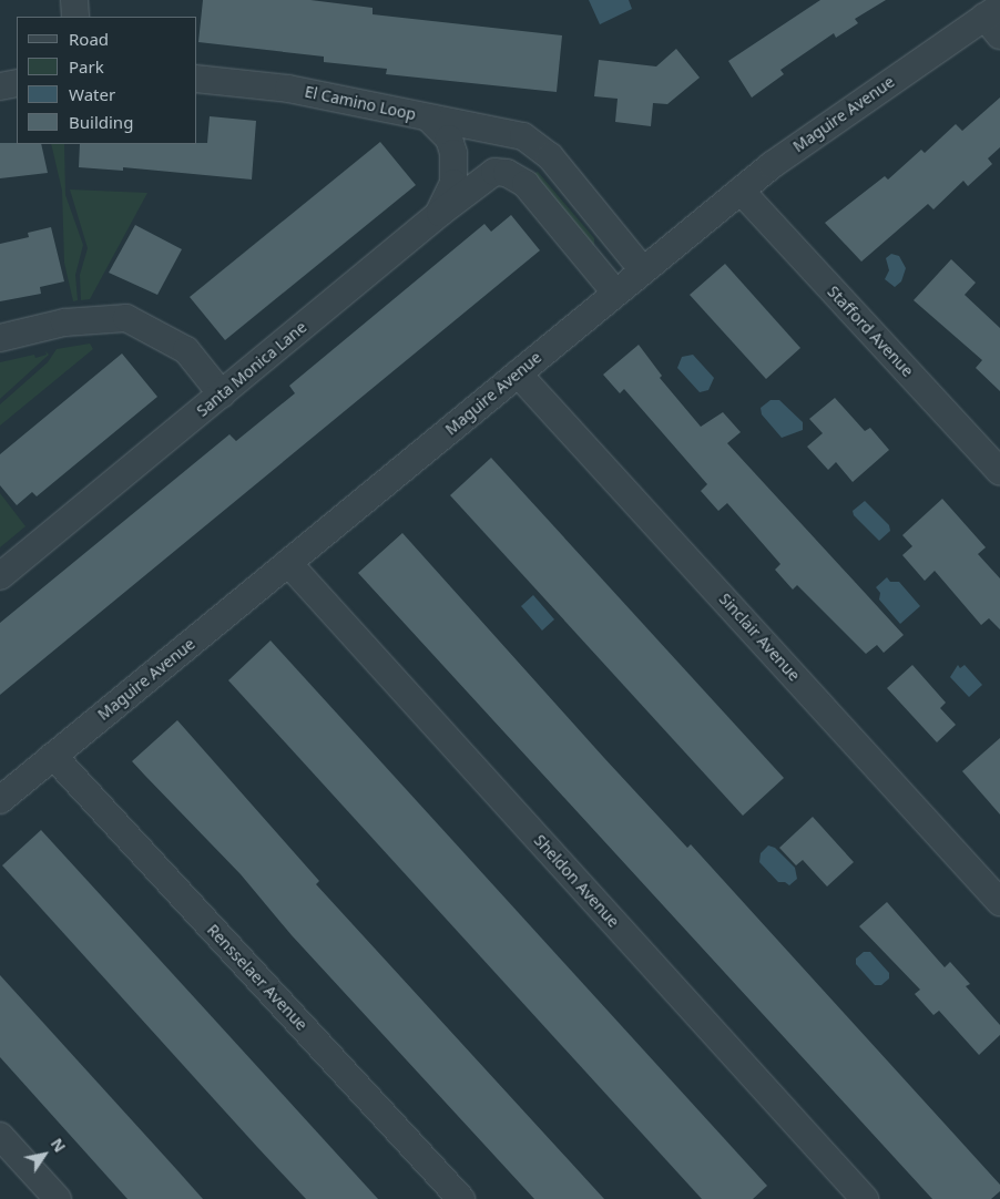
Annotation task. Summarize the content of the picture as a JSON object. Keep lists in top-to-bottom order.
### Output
{
  "streets": {
    "street": [
      "El Camino Loop",
      "Maguire Avenue",
      "Stafford Avenue",
      "Santa Monica Lane",
      "Sinclair Avenue",
      "Sheldon Avenue",
      "Rensselaer Avenue"
    ]
  },
  "crossings": [
    ["Maguire Avenue", "Stafford Avenue"],
    ["Maguire Avenue", "Sinclair Avenue"],
    ["Maguire Avenue", "Sheldon Avenue"],
    ["Maguire Avenue", "Rensselaer Avenue"]
  ],
  "legend": [
    "Road",
    "Park",
    "Water",
    "Building"
  ],
  "north": "top right"
}
